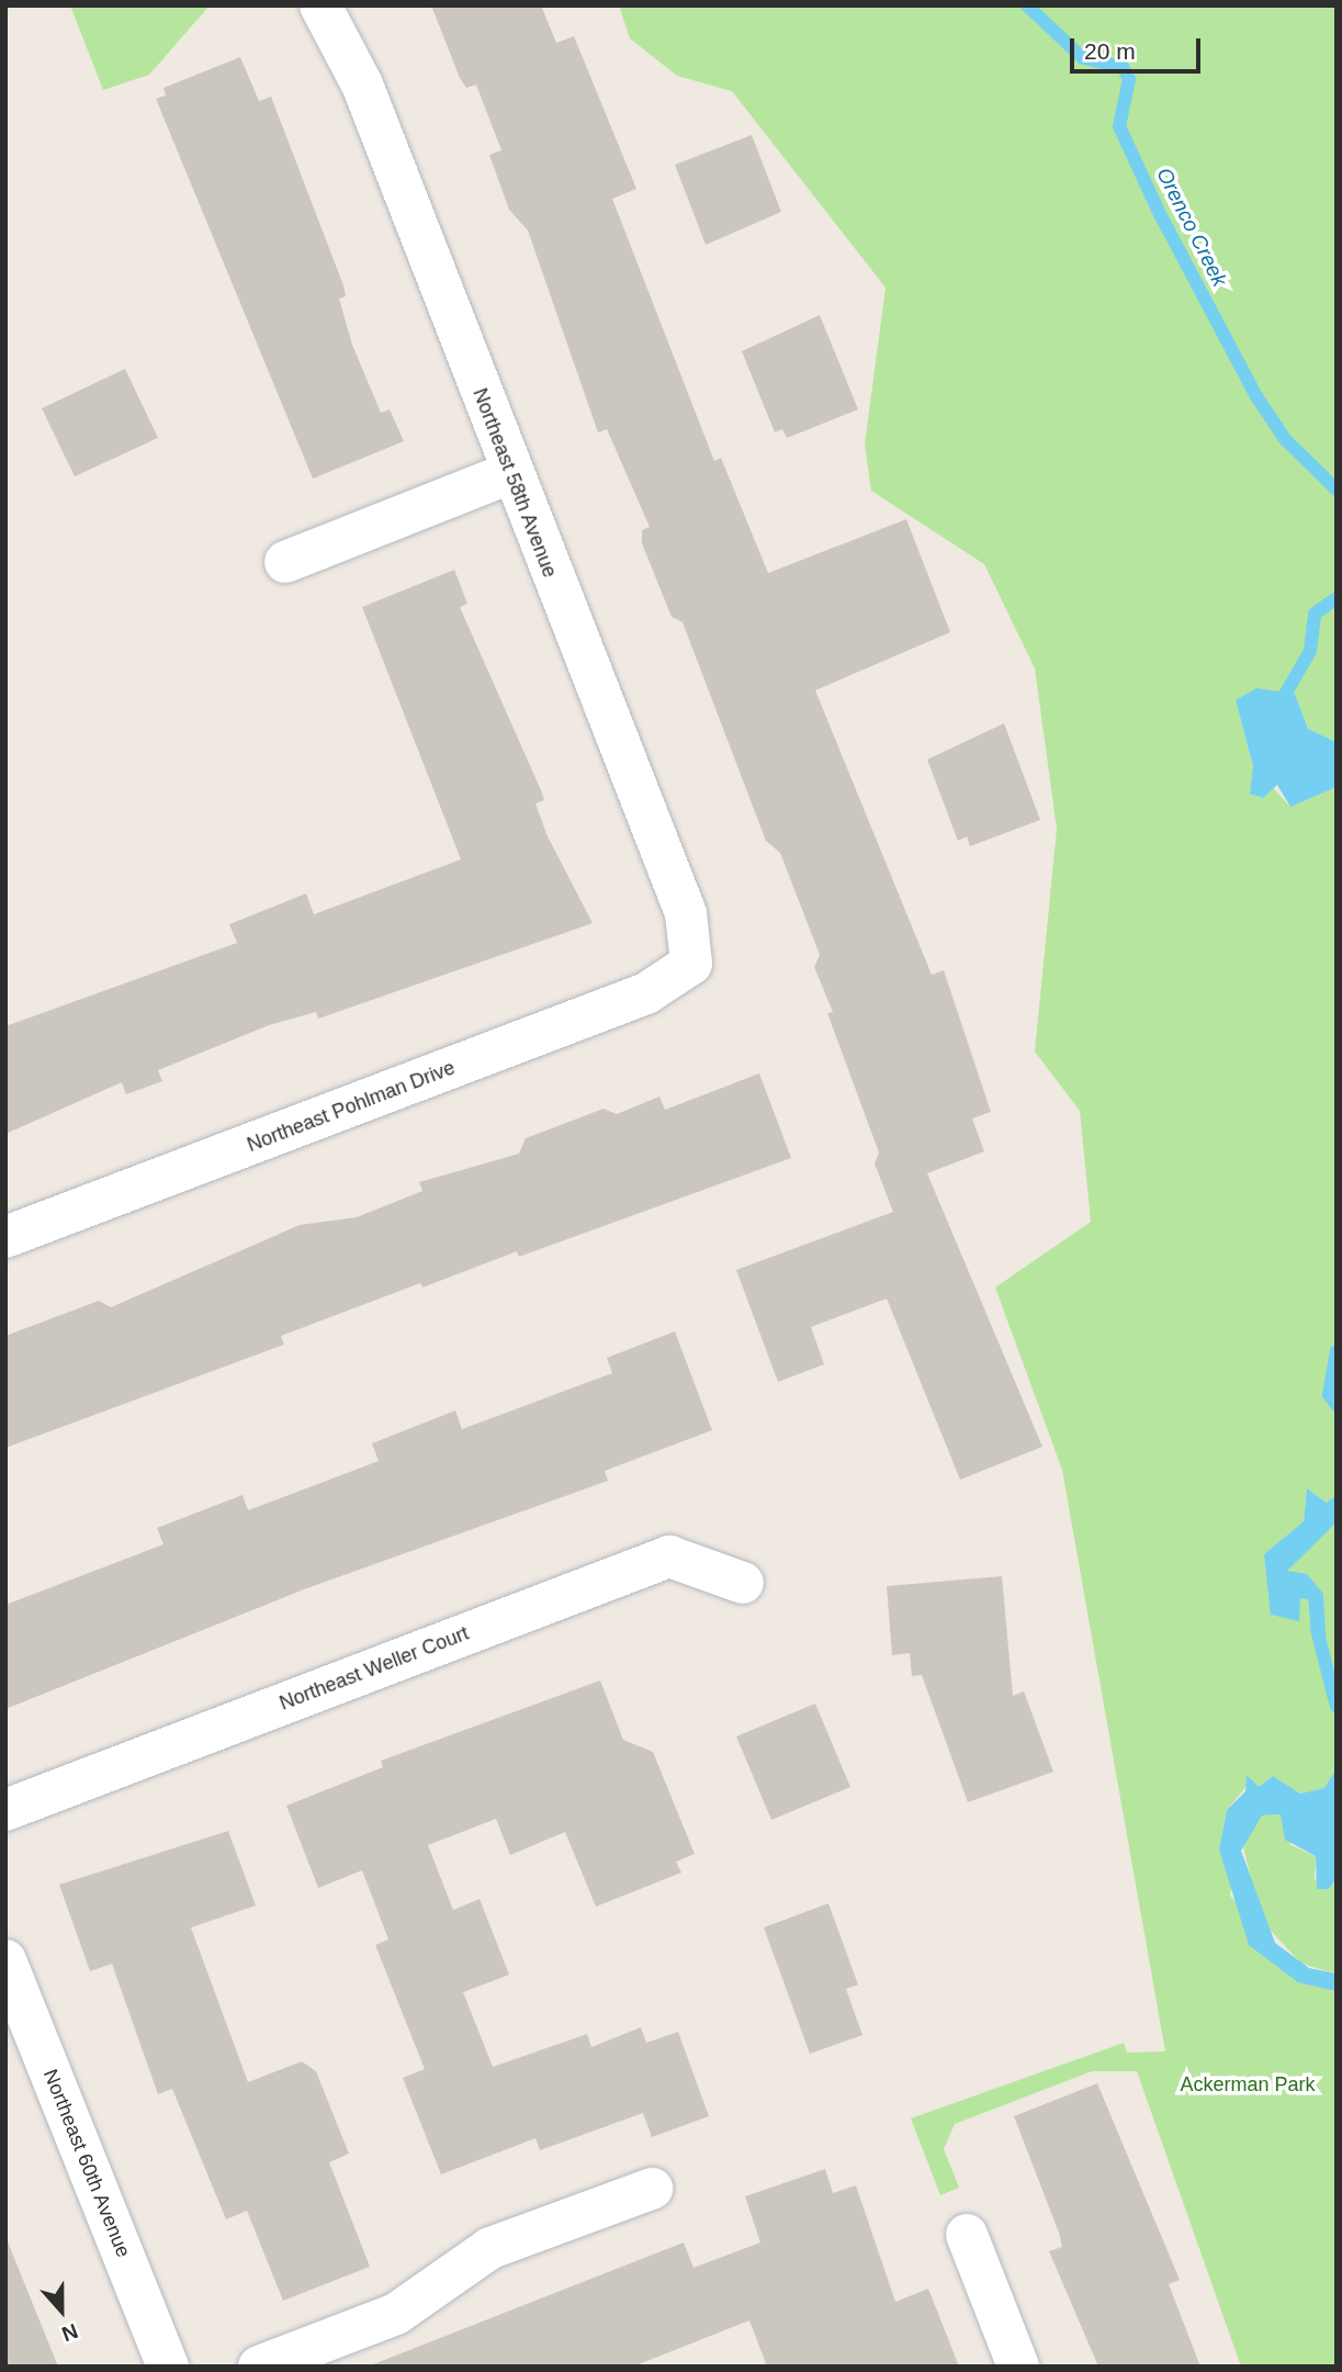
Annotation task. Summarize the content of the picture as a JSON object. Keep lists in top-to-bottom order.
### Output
{
  "streets": {
    "street": [
      "Northeast 58th Avenue",
      "Northeast Pohlman Drive",
      "Northeast Weller Court",
      "Northeast 60th Avenue"
    ]
  },
  "crossings": [
    ["Northeast 58th Avenue", "Northeast Pohlman Drive"]
  ],
  "water": ["Orenco Creek"],
  "parks": ["Ackerman Park"],
  "scale_bar": "20 m",
  "north": "bottom"
}
